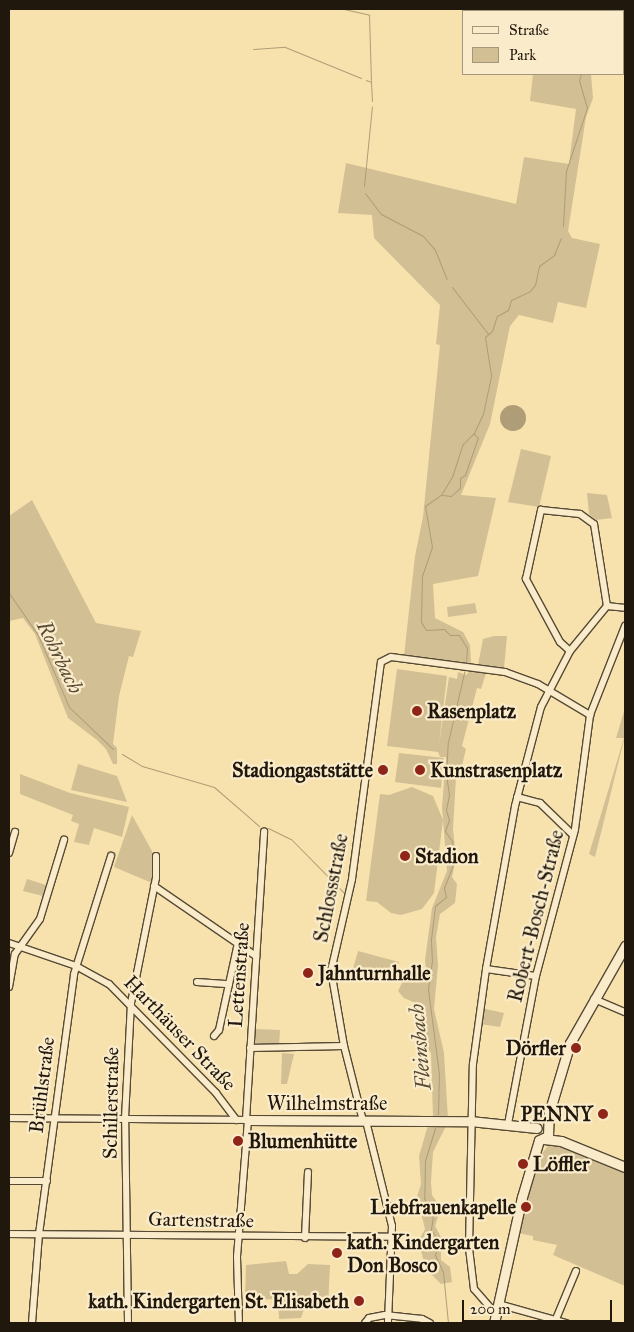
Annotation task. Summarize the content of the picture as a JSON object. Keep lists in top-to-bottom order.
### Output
{
  "streets": {
    "street": [
      "Schlossstraße",
      "Robert-Bosch-Straße",
      "Lettenstraße",
      "Harthäuser Straße",
      "Brühlstraße",
      "Schillerstraße",
      "Wilhelmstraße",
      "Gartenstraße"
    ]
  },
  "crossings": [
    ["Schlossstraße", "Wilhelmstraße"],
    ["Schlossstraße", "Gartenstraße"],
    ["Robert-Bosch-Straße", "Wilhelmstraße"],
    ["Lettenstraße", "Wilhelmstraße"],
    ["Lettenstraße", "Gartenstraße"],
    ["Harthäuser Straße", "Brühlstraße"],
    ["Harthäuser Straße", "Schillerstraße"],
    ["Brühlstraße", "Gartenstraße"],
    ["Schillerstraße", "Gartenstraße"]
  ],
  "water": ["Rohrbach", "Fleinsbach"],
  "places": [
    "Rasenplatz",
    "Stadiongaststätte",
    "Kunstrasenplatz",
    "Stadion",
    "Jahnturnhalle",
    "Dörfler",
    "PENNY",
    "Blumenhütte",
    "Löffler",
    "Liebfrauenkapelle",
    "kath. Kindergarten Don Bosco",
    "kath. Kindergarten St. Elisabeth"
  ],
  "legend": ["Straße", "Park"],
  "scale_bar": "200 m"
}
